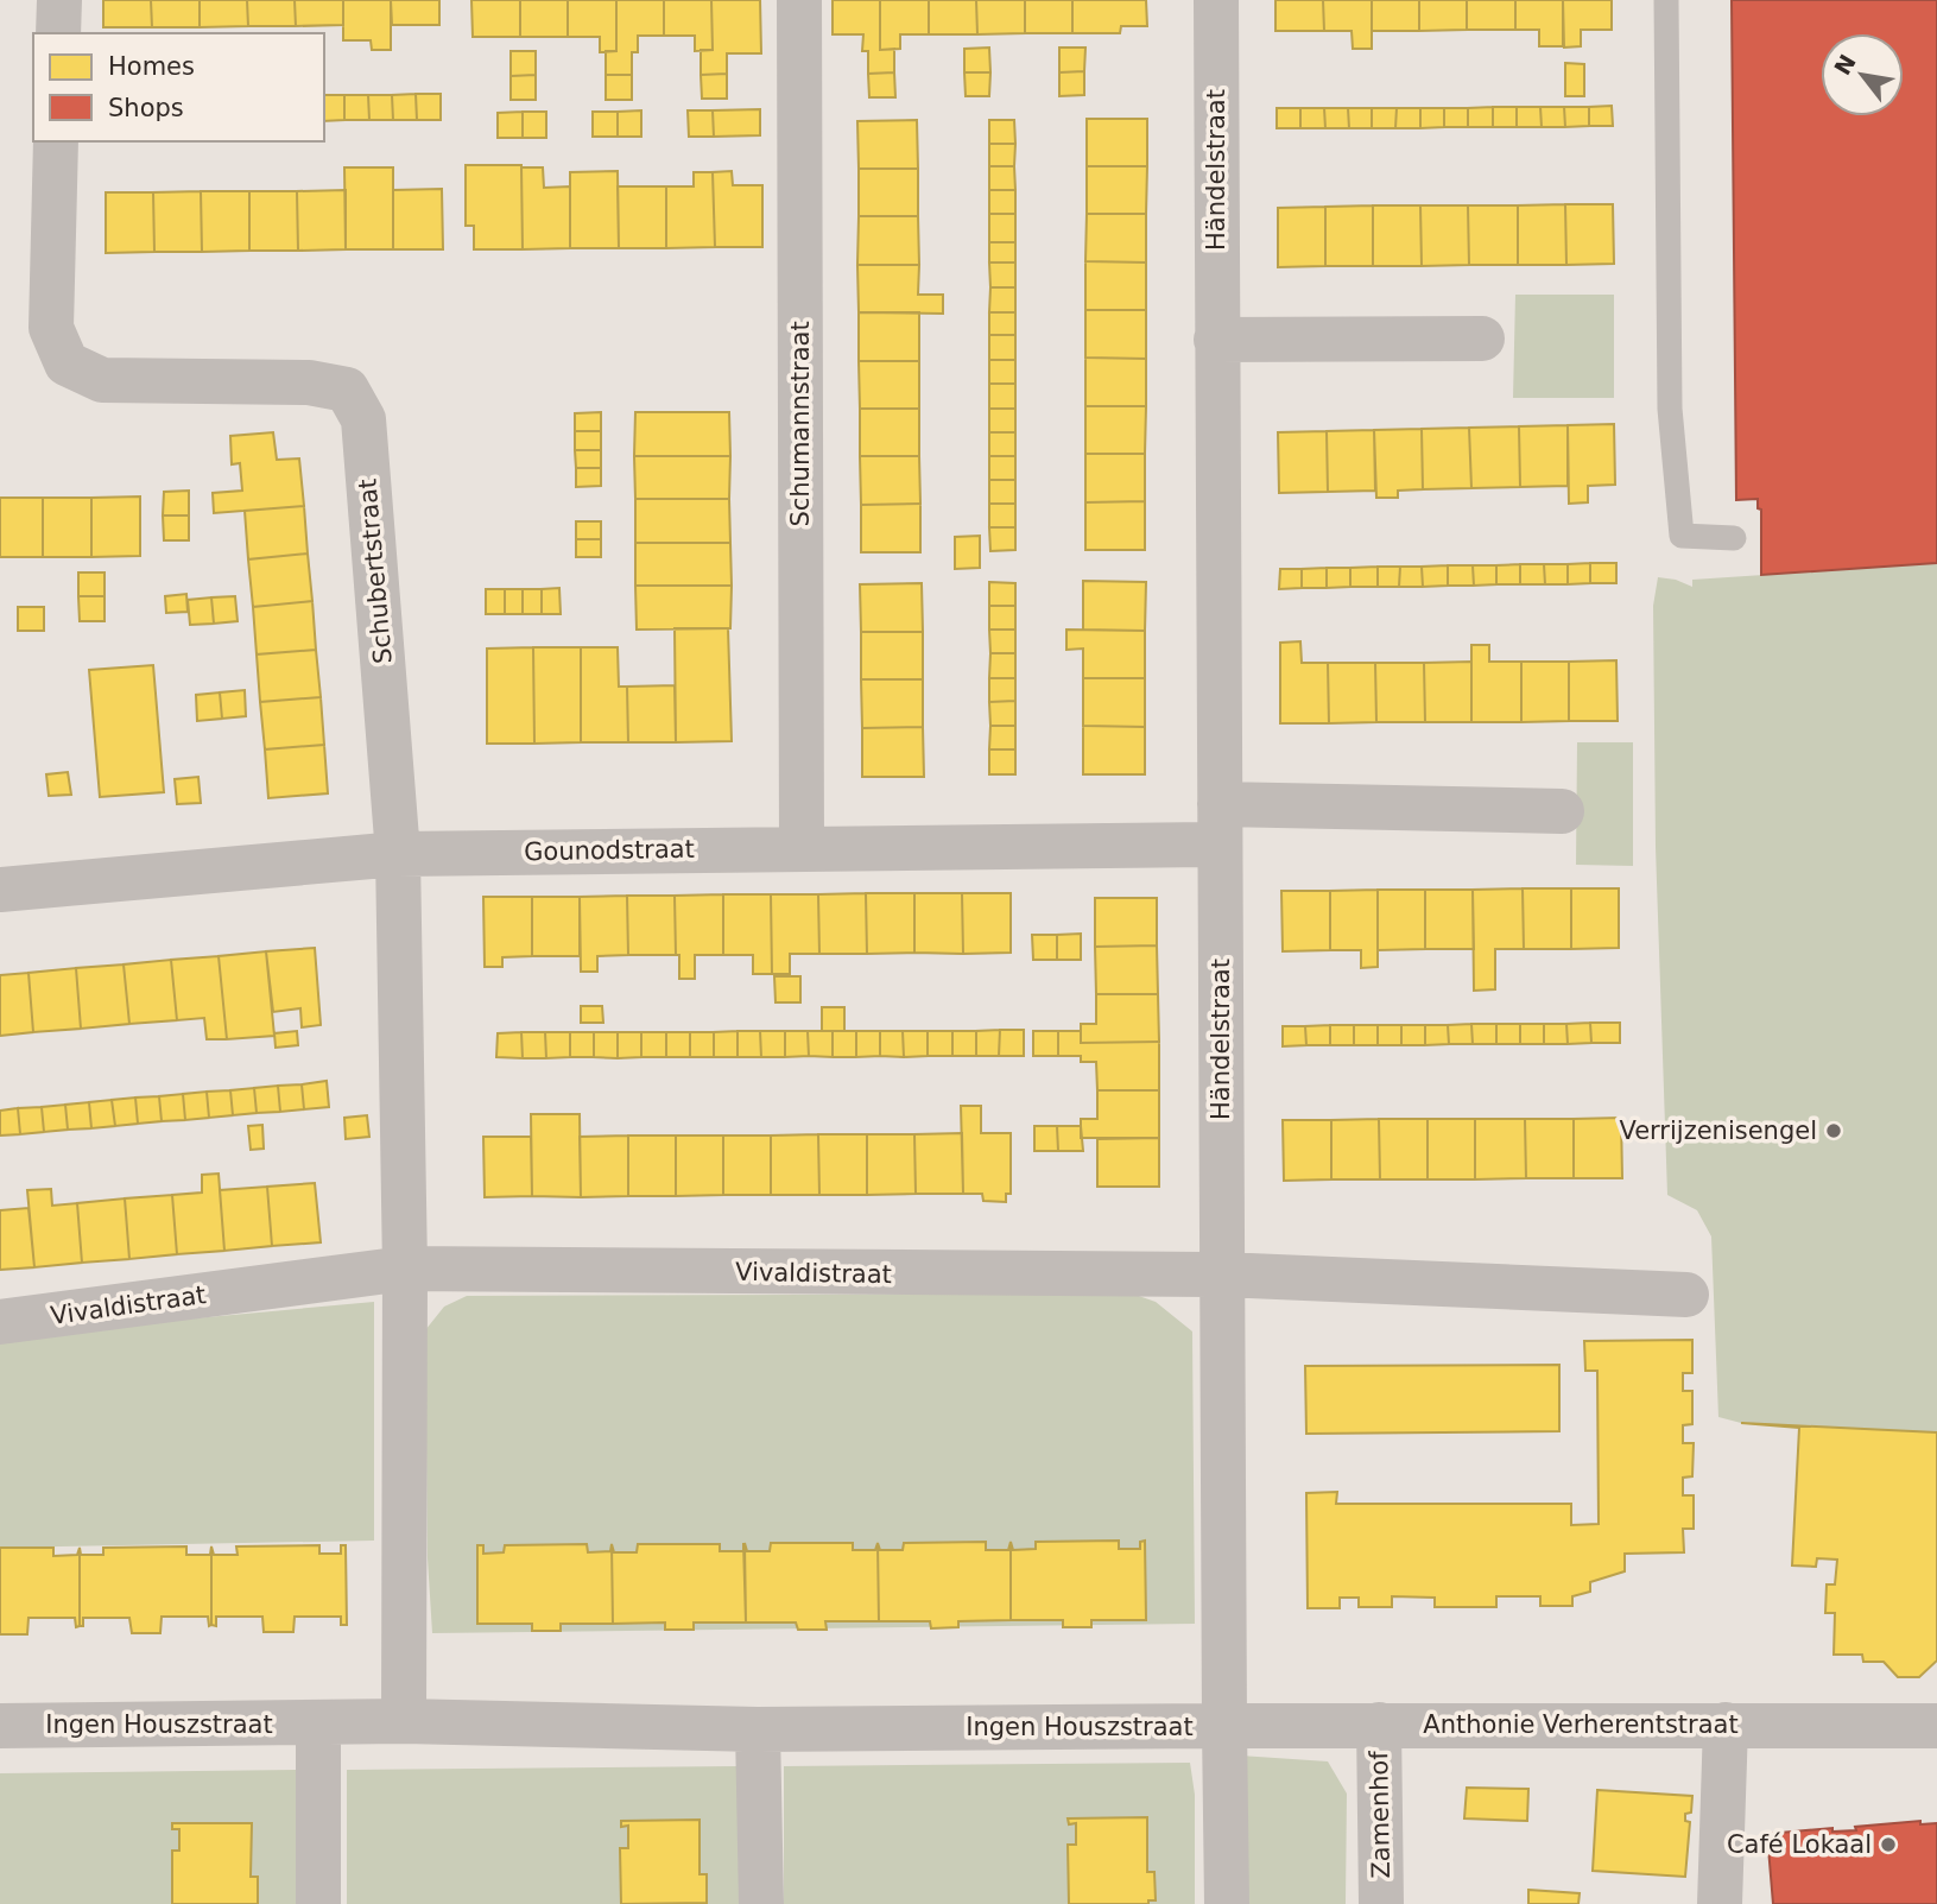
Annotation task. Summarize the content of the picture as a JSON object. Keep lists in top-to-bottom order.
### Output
{
  "streets": {
    "street": [
      "Händelstraat",
      "Schumannstraat",
      "Schubertstraat",
      "Gounodstraat",
      "Vivaldistraat",
      "Ingen Houszstraat",
      "Anthonie Verherentstraat",
      "Zamenhof"
    ]
  },
  "crossings": [
    ["Händelstraat", "Gounodstraat"],
    ["Händelstraat", "Vivaldistraat"],
    ["Händelstraat", "Ingen Houszstraat"],
    ["Händelstraat", "Anthonie Verherentstraat"],
    ["Schumannstraat", "Gounodstraat"],
    ["Schubertstraat", "Gounodstraat"],
    ["Schubertstraat", "Vivaldistraat"],
    ["Ingen Houszstraat", "Anthonie Verherentstraat"],
    ["Anthonie Verherentstraat", "Zamenhof"]
  ],
  "places": ["Verrijzenisengel", "Café Lokaal"],
  "legend": ["Homes", "Shops"],
  "north": "top left"
}
